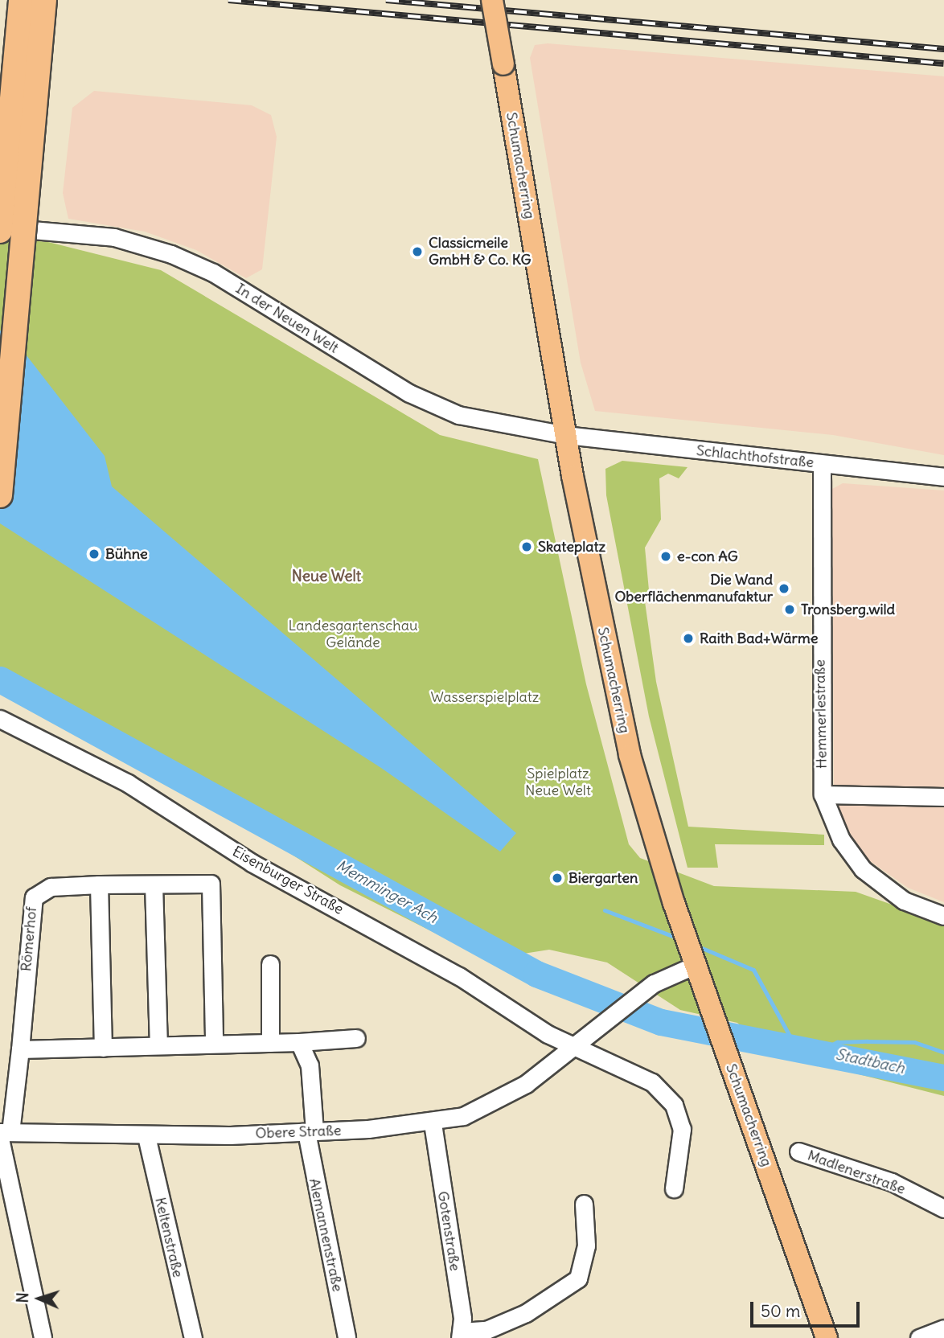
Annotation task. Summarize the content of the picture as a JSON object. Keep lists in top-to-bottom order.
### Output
{
  "streets": {
    "main road": ["Schumacherring"],
    "street": [
      "In der Neuen Welt",
      "Schlachthofstraße",
      "Hemmerlestraße",
      "Eisenburger Straße",
      "Römerhof",
      "Obere Straße",
      "Madlenerstraße",
      "Gotenstraße",
      "Alemannenstraße",
      "Keltenstraße"
    ]
  },
  "crossings": [
    ["Schumacherring", "In der Neuen Welt"],
    ["Schumacherring", "Schlachthofstraße"],
    ["Schumacherring", "Obere Straße"],
    ["In der Neuen Welt", "Schlachthofstraße"],
    ["Schlachthofstraße", "Hemmerlestraße"],
    ["Eisenburger Straße", "Obere Straße"],
    ["Römerhof", "Obere Straße"],
    ["Obere Straße", "Gotenstraße"],
    ["Obere Straße", "Alemannenstraße"],
    ["Obere Straße", "Keltenstraße"]
  ],
  "districts": ["Neue Welt"],
  "water": ["Memminger Ach", "Stadtbach"],
  "parks": ["Landesgartenschau Gelände", "Wasserspielplatz", "Spielplatz Neue Welt"],
  "places": [
    "Classicmeile GmbH & Co. KG",
    "Skateplatz",
    "Bühne",
    "e-con AG",
    "Die Wand Oberflächenmanufaktur",
    "Tronsberg.wild",
    "Raith Bad+Wärme",
    "Biergarten"
  ],
  "scale_bar": "50 m",
  "north": "left"
}
